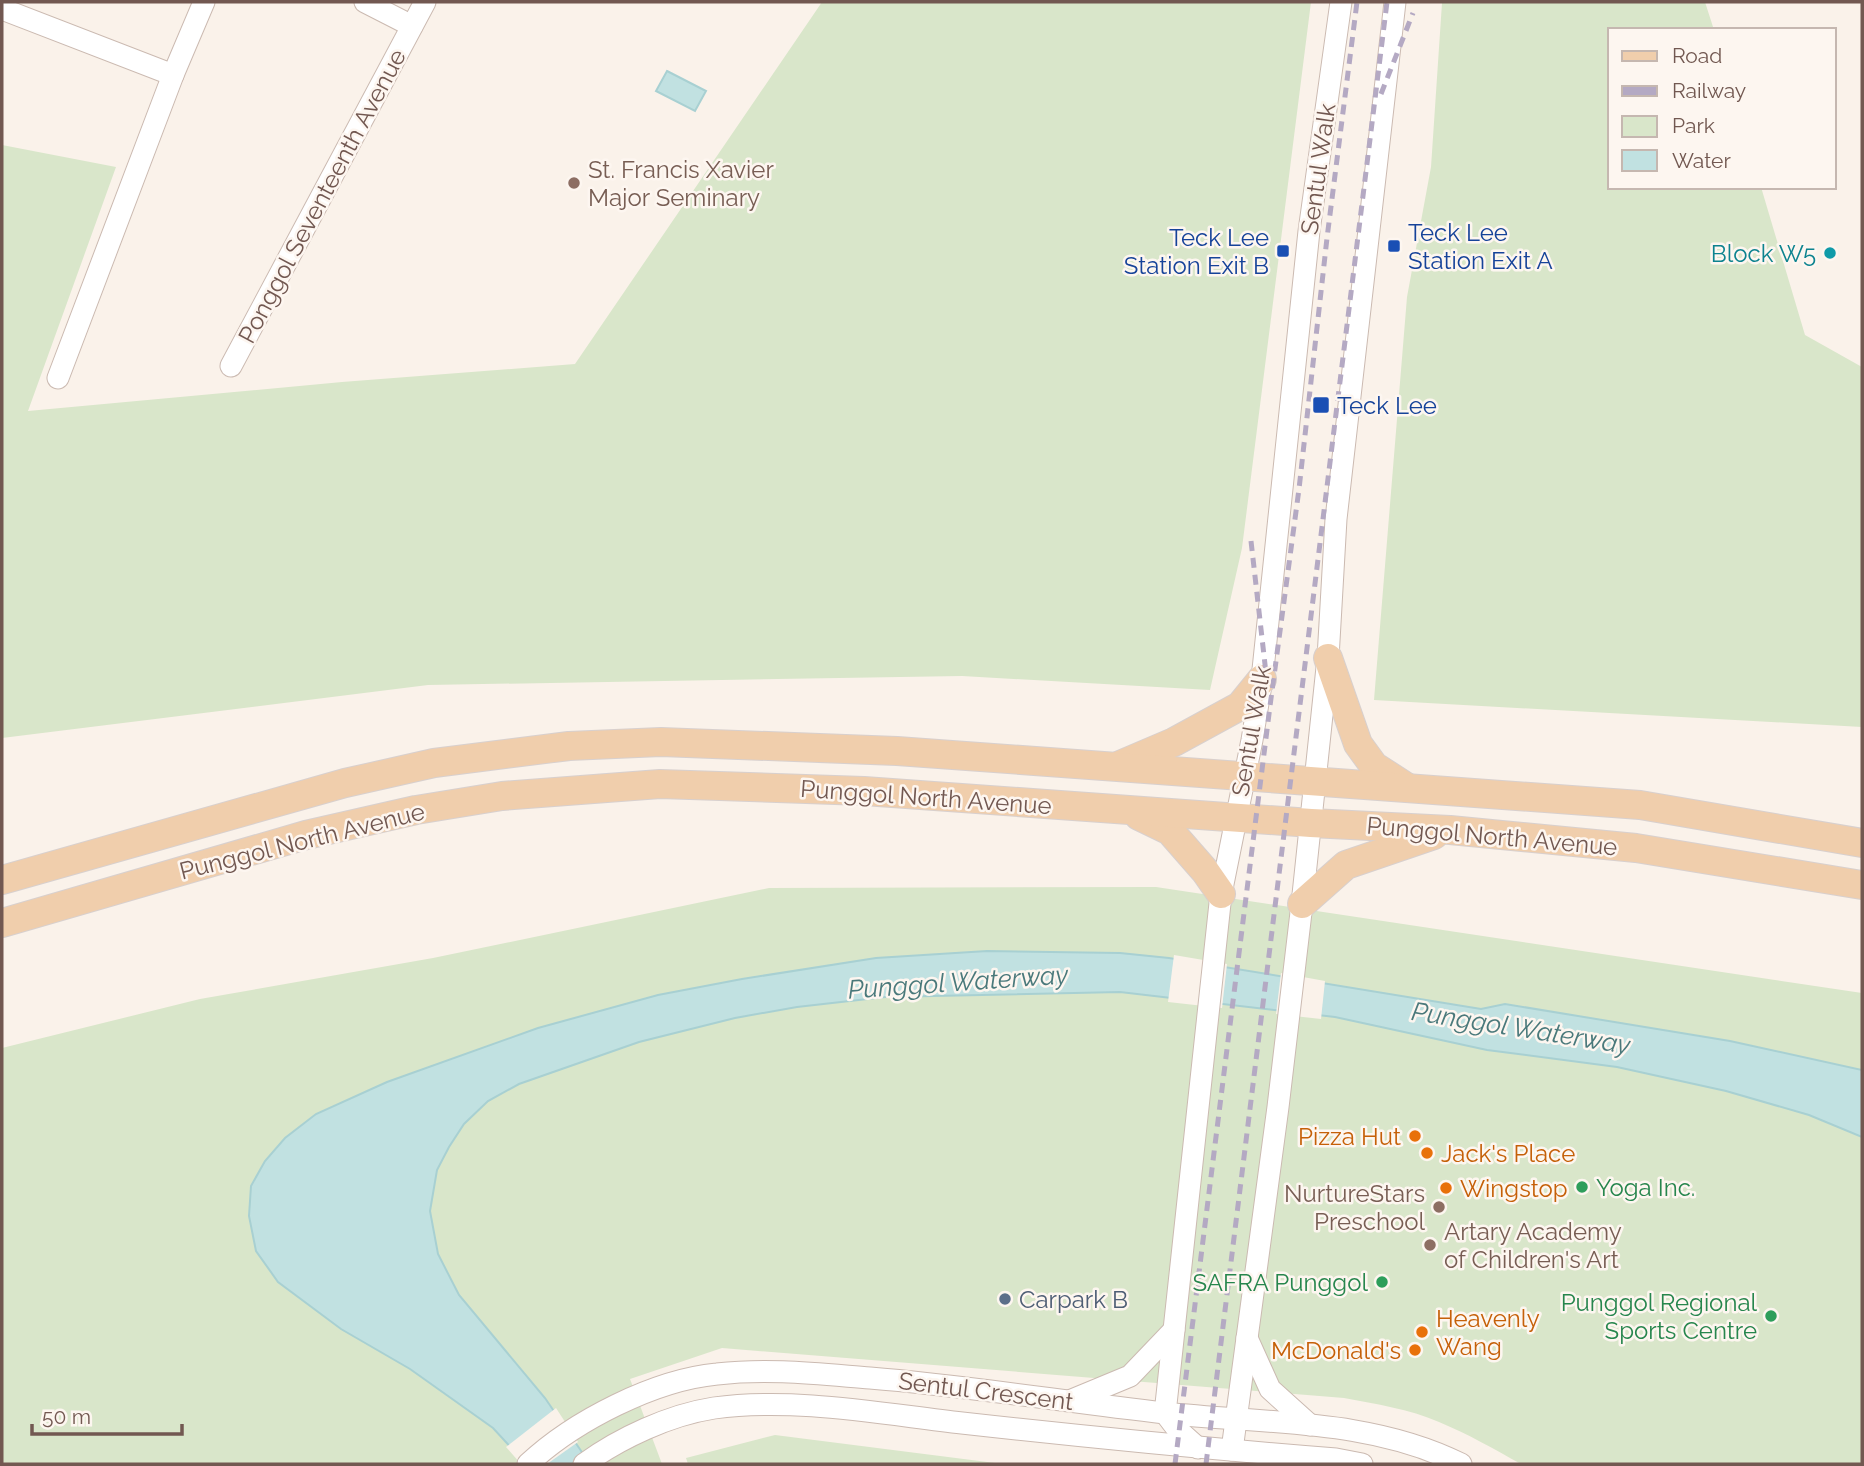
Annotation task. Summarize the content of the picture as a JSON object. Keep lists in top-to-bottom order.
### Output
{
  "streets": {
    "main road": ["Punggol North Avenue"],
    "street": ["Sentul Walk", "Ponggol Seventeenth Avenue", "Sentul Crescent"]
  },
  "crossings": [
    ["Sentul Walk", "Punggol North Avenue"],
    ["Sentul Walk", "Sentul Crescent"]
  ],
  "water": ["Punggol Waterway"],
  "places": {
    "other": [
      "St. Francis Xavier Major Seminary",
      "Block W5",
      "Pizza Hut",
      "Jack's Place",
      "Yoga Inc.",
      "Wingstop",
      "NurtureStars Preschool",
      "Artary Academy of Children's Art",
      "SAFRA Punggol",
      "Carpark B",
      "Punggol Regional Sports Centre",
      "Heavenly Wang",
      "McDonald's"
    ],
    "transit": ["Teck Lee Station Exit A", "Teck Lee Station Exit B", "Teck Lee"]
  },
  "legend": [
    "Road",
    "Railway",
    "Park",
    "Water"
  ],
  "scale_bar": "50 m"
}
